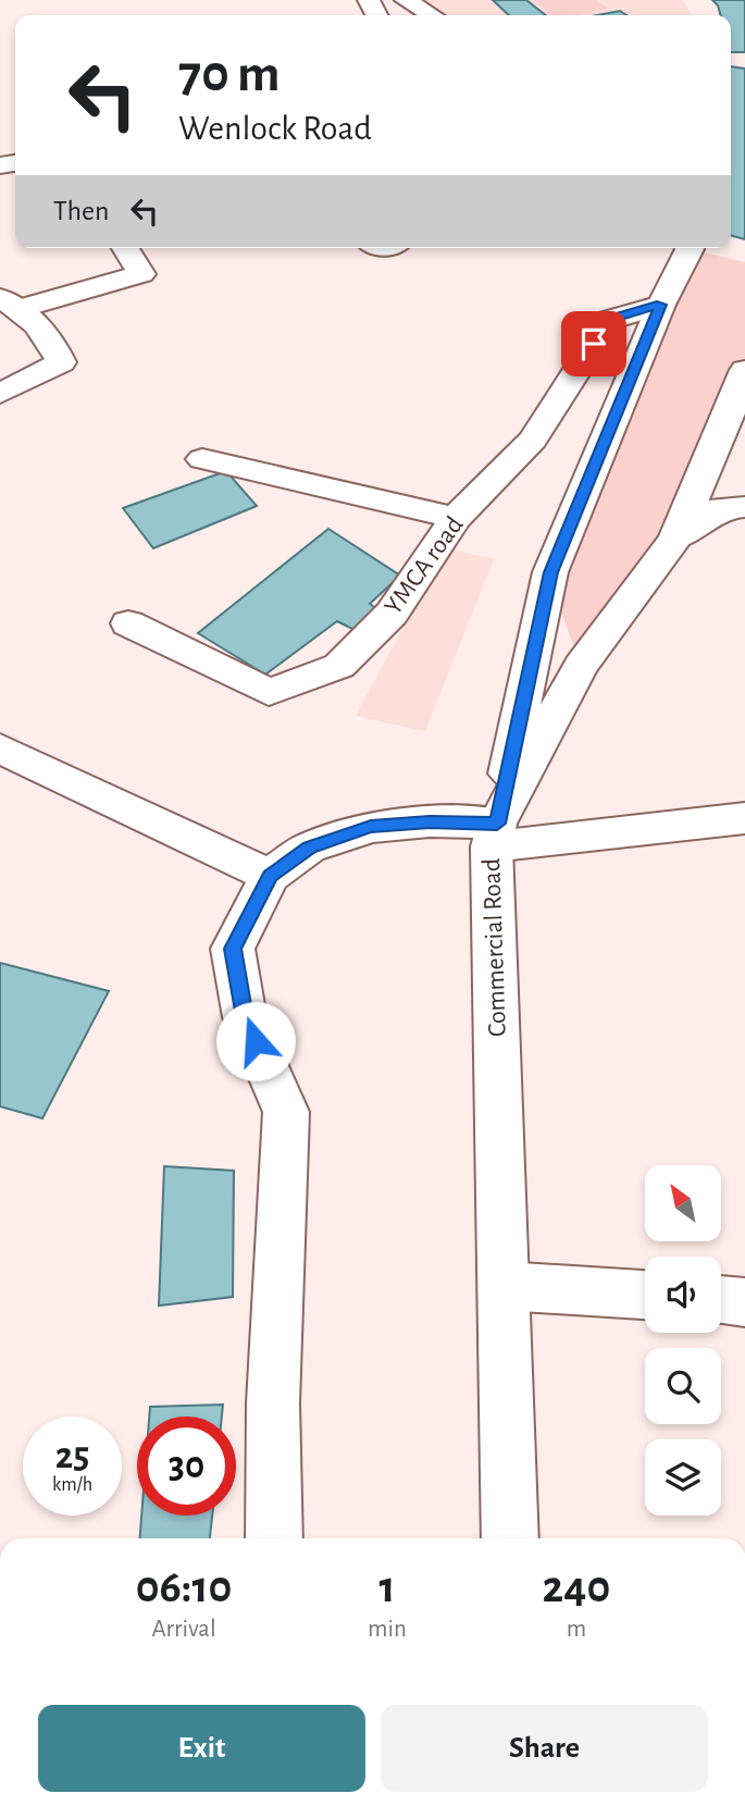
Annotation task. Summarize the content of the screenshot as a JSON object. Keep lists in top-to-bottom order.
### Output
{
  "streets": {
    "street": ["YMCA road", "Commercial Road"]
  },
  "north": "top left",
  "page": {
    "turn": ["70 m", "Wenlock Road"],
    "then": "Then",
    "speed": "25 km/h",
    "limit": "30",
    "eta": [
      "06:10",
      "Arrival",
      "1",
      "min",
      "240",
      "m"
    ],
    "buttons": ["Exit", "Share"]
  }
}
